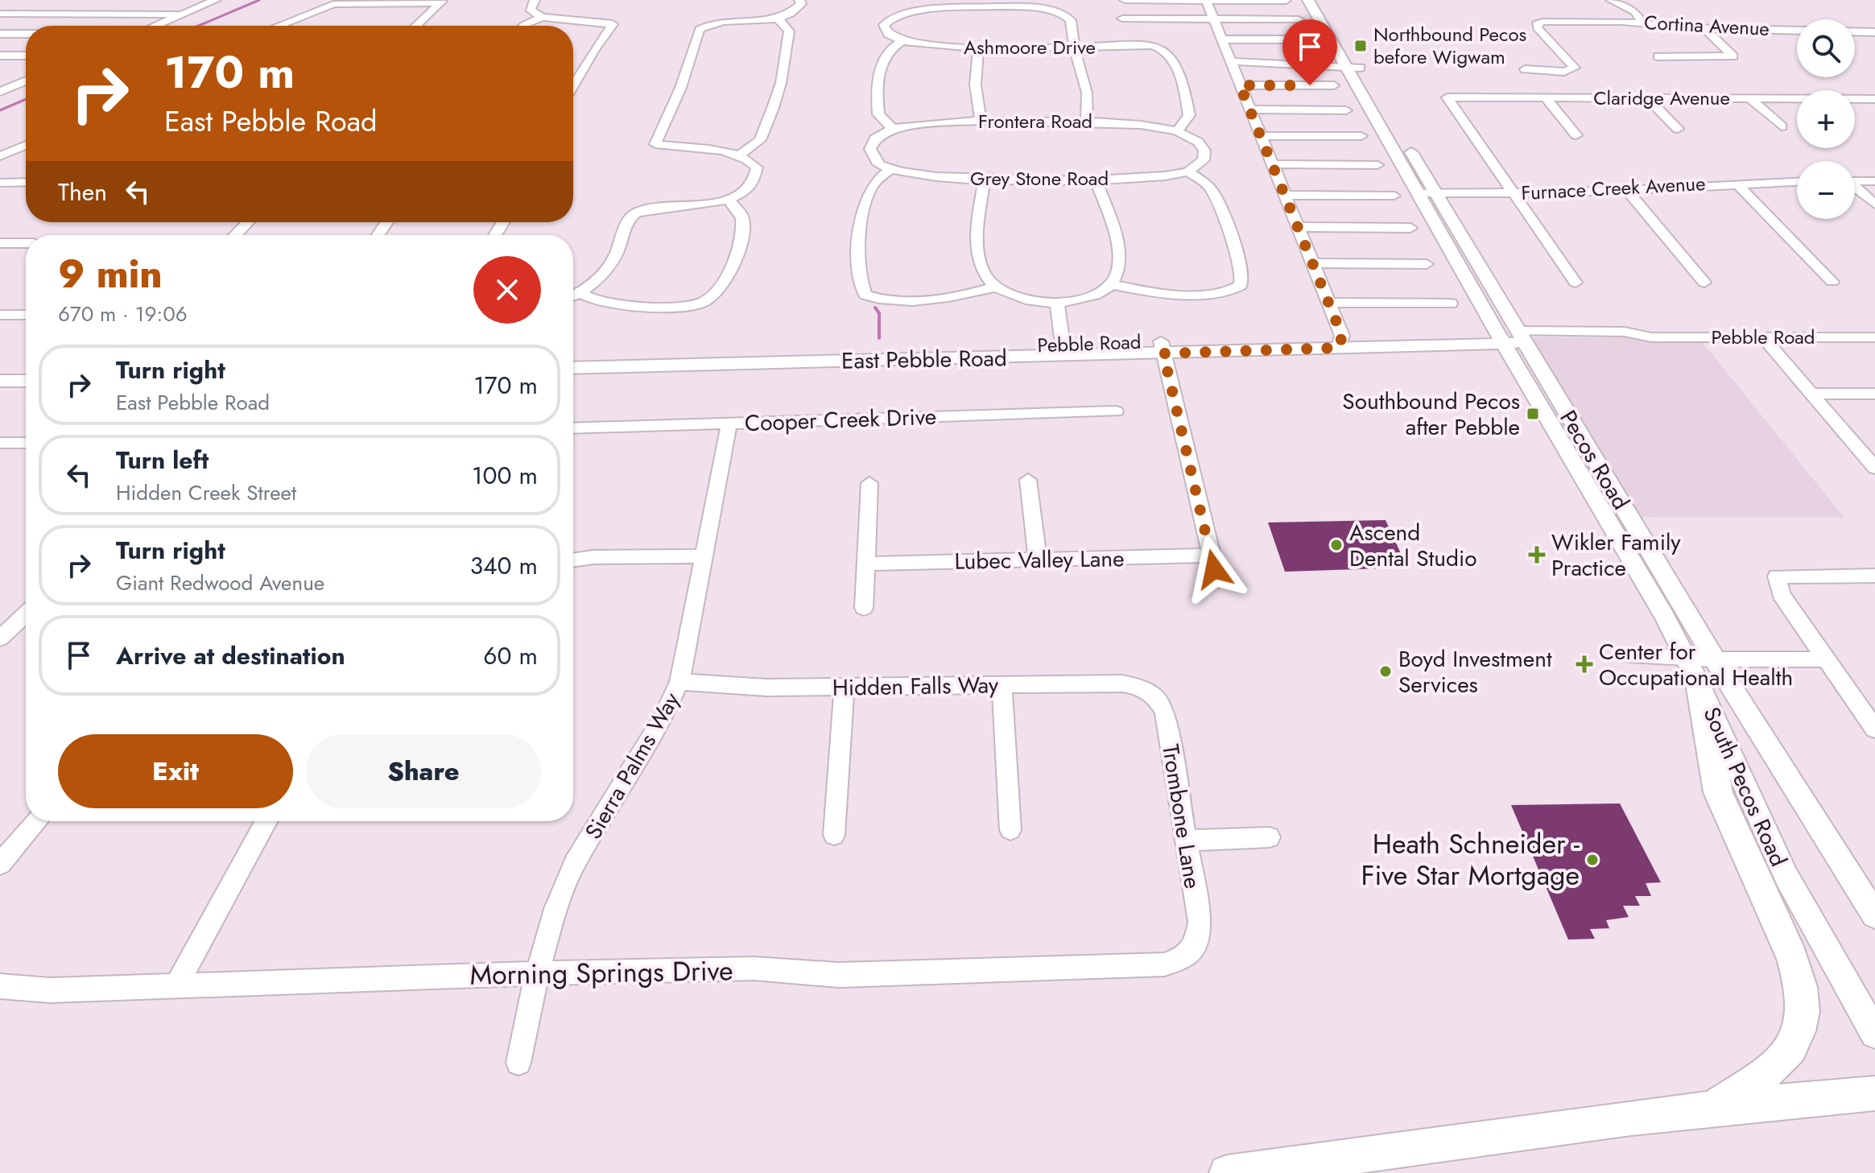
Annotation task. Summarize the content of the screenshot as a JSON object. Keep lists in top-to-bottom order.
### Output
{
  "streets": {
    "main road": [
      "Pebble Road",
      "East Pebble Road",
      "Pecos Road",
      "South Pecos Road"
    ],
    "street": [
      "Cortina Avenue",
      "Ashmoore Drive",
      "Claridge Avenue",
      "Frontera Road",
      "Grey Stone Road",
      "Furnace Creek Avenue",
      "Cooper Creek Drive",
      "Lubec Valley Lane",
      "Hidden Falls Way",
      "Sierra Palms Way",
      "Trombone Lane",
      "Morning Springs Drive"
    ]
  },
  "crossings": [
    ["Ashmoore Drive", "Frontera Road"],
    ["Claridge Avenue", "Furnace Creek Avenue"],
    ["Furnace Creek Avenue", "Pecos Road"],
    ["Pebble Road", "East Pebble Road"],
    ["Pebble Road", "Pecos Road"],
    ["Pebble Road", "South Pecos Road"],
    ["East Pebble Road", "Pecos Road"],
    ["East Pebble Road", "Lubec Valley Lane"],
    ["East Pebble Road", "South Pecos Road"],
    ["Cooper Creek Drive", "Sierra Palms Way"],
    ["Pecos Road", "South Pecos Road"],
    ["Hidden Falls Way", "Sierra Palms Way"],
    ["Hidden Falls Way", "Trombone Lane"],
    ["Sierra Palms Way", "Morning Springs Drive"],
    ["Trombone Lane", "Morning Springs Drive"]
  ],
  "places": {
    "transit": ["Northbound Pecos before Wigwam", "Southbound Pecos after Pebble"],
    "other": ["Ascend Dental Studio", "Boyd Investment Services", "Heath Schneider - Five Star Mortgage"],
    "health": ["Wikler Family Practice", "Center for Occupational Health"]
  },
  "page": {
    "map_buttons": ["+", "−"],
    "turn": ["170 m", "East Pebble Road"],
    "then": "Then",
    "heading": ["9 min", "670 m · 19:06"],
    "list": [
      {
        "name": "Turn right",
        "note": "East Pebble Road",
        "value": "170 m"
      },
      {
        "name": "Turn left",
        "note": "Hidden Creek Street",
        "value": "100 m"
      },
      {
        "name": "Turn right",
        "note": "Giant Redwood Avenue",
        "value": "340 m"
      },
      {
        "name": "Arrive at destination",
        "value": "60 m"
      }
    ],
    "buttons": ["Exit", "Share"]
  }
}
